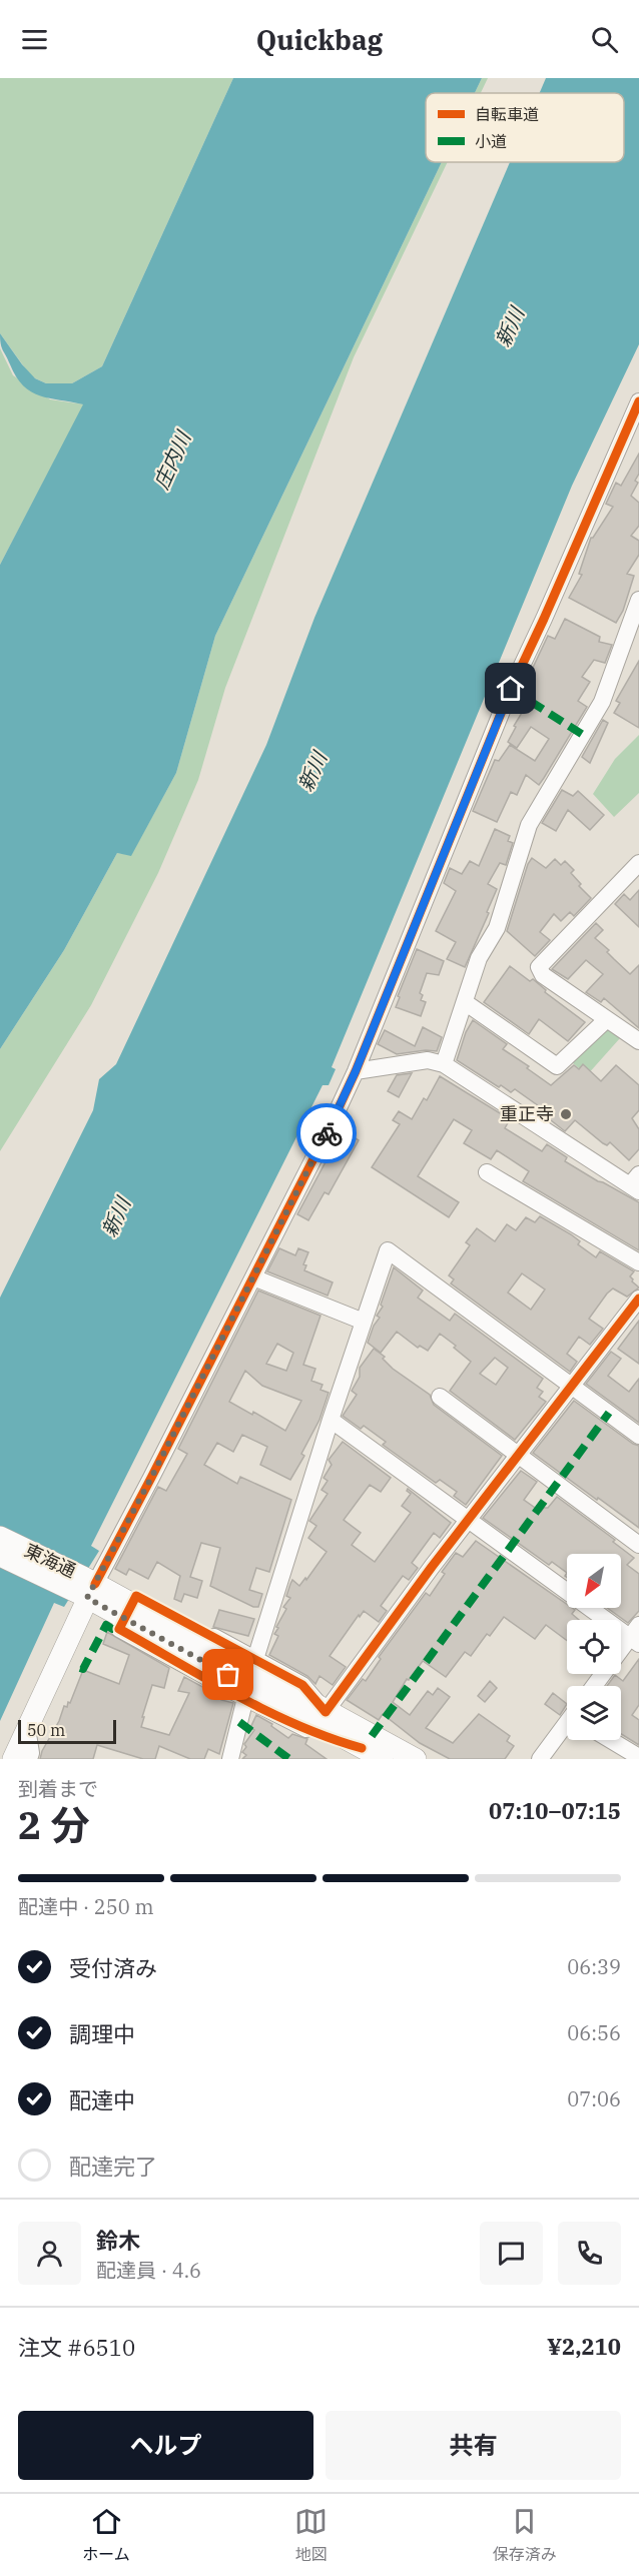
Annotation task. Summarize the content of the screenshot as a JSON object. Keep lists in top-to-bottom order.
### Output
{
  "streets": {
    "main road": ["東海通"]
  },
  "water": ["新川", "庄内川"],
  "places": ["重正寺"],
  "legend": ["自転車道", "小道"],
  "scale_bar": "50 m",
  "north": "bottom left",
  "page": {
    "header": "Quickbag",
    "scale": "50 m",
    "heading": ["2 分", "到着まで", "07:10–07:15"],
    "panel": [
      "鈴木",
      "配達員 · 4.6",
      "注文 #6510",
      "¥2,210"
    ],
    "bar": "配達中 · 250 m",
    "list": [
      ["受付済み", "06:39"],
      ["調理中", "06:56"],
      ["配達中", "07:06"],
      "配達完了"
    ],
    "buttons": ["ヘルプ", "共有"],
    "tabs": ["ホーム", "地図", "保存済み"]
  }
}
